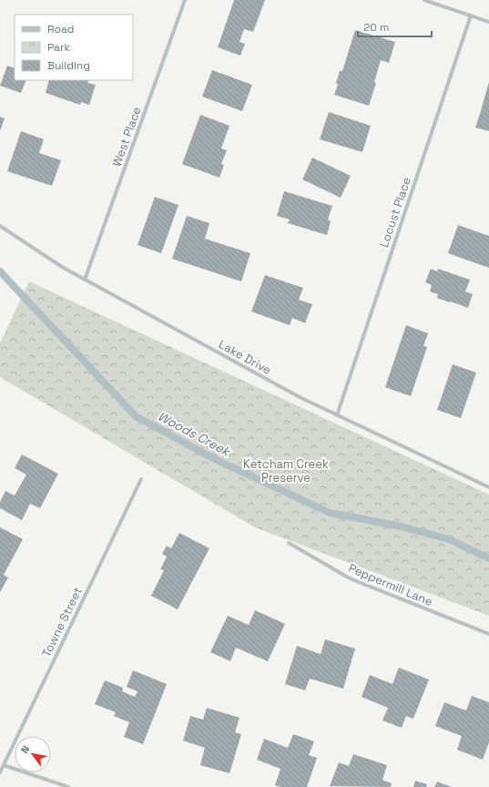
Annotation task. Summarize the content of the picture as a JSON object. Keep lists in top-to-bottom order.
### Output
{
  "streets": {
    "street": [
      "West Place",
      "Locust Place",
      "Lake Drive",
      "Peppermill Lane",
      "Towne Street"
    ]
  },
  "crossings": [
    ["West Place", "Lake Drive"],
    ["Locust Place", "Lake Drive"]
  ],
  "water": ["Woods Creek"],
  "parks": ["Ketcham Creek Preserve"],
  "legend": ["Road", "Park", "Building"],
  "scale_bar": "20 m",
  "north": "top left"
}
